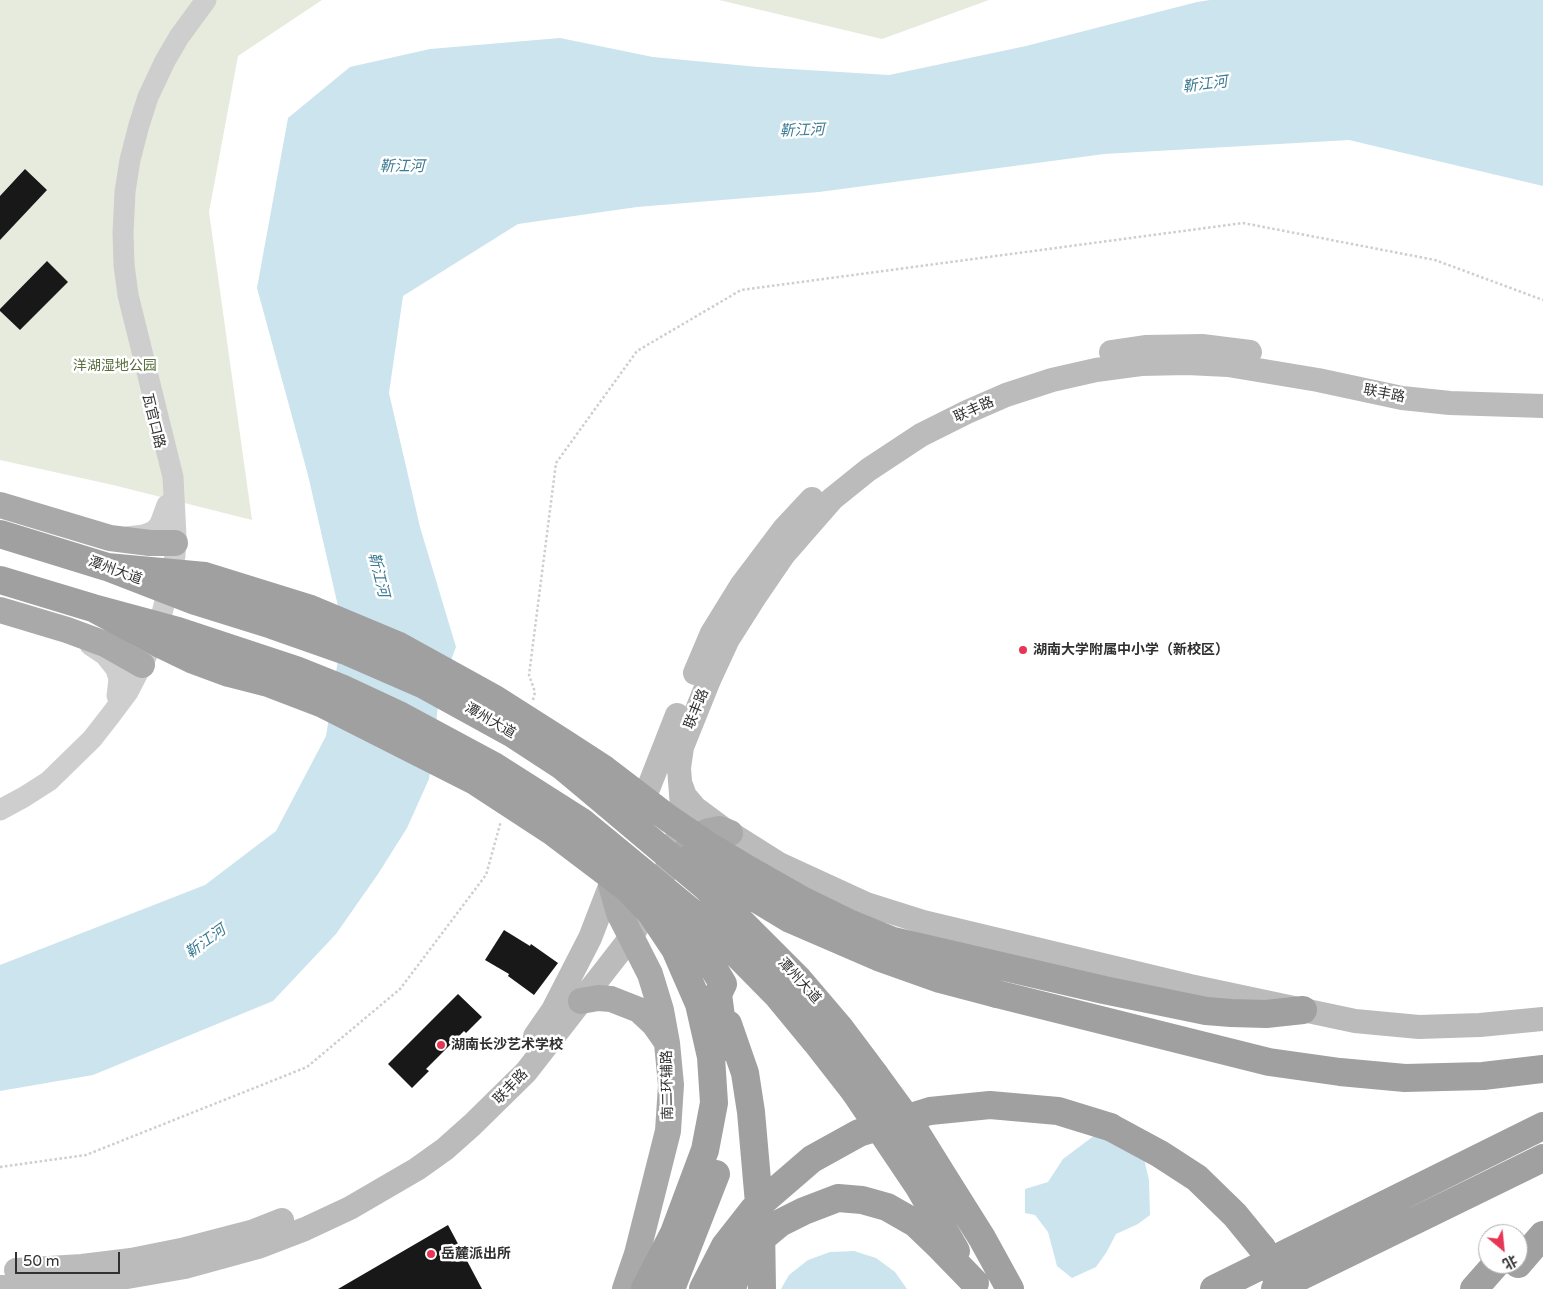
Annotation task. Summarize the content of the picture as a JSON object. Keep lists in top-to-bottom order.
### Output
{
  "streets": {
    "highway": ["潭州大道"],
    "main road": ["联丰路", "南二环辅路"],
    "street": ["瓦官口路"]
  },
  "crossings": [
    ["联丰路", "南二环辅路"],
    ["瓦官口路", "潭州大道"]
  ],
  "water": ["靳江河"],
  "parks": ["洋湖湿地公园"],
  "places": ["湖南大学附属中小学（新校区）", "湖南长沙艺术学校", "岳麓派出所"],
  "scale_bar": "50 m",
  "north": "bottom right"
}
